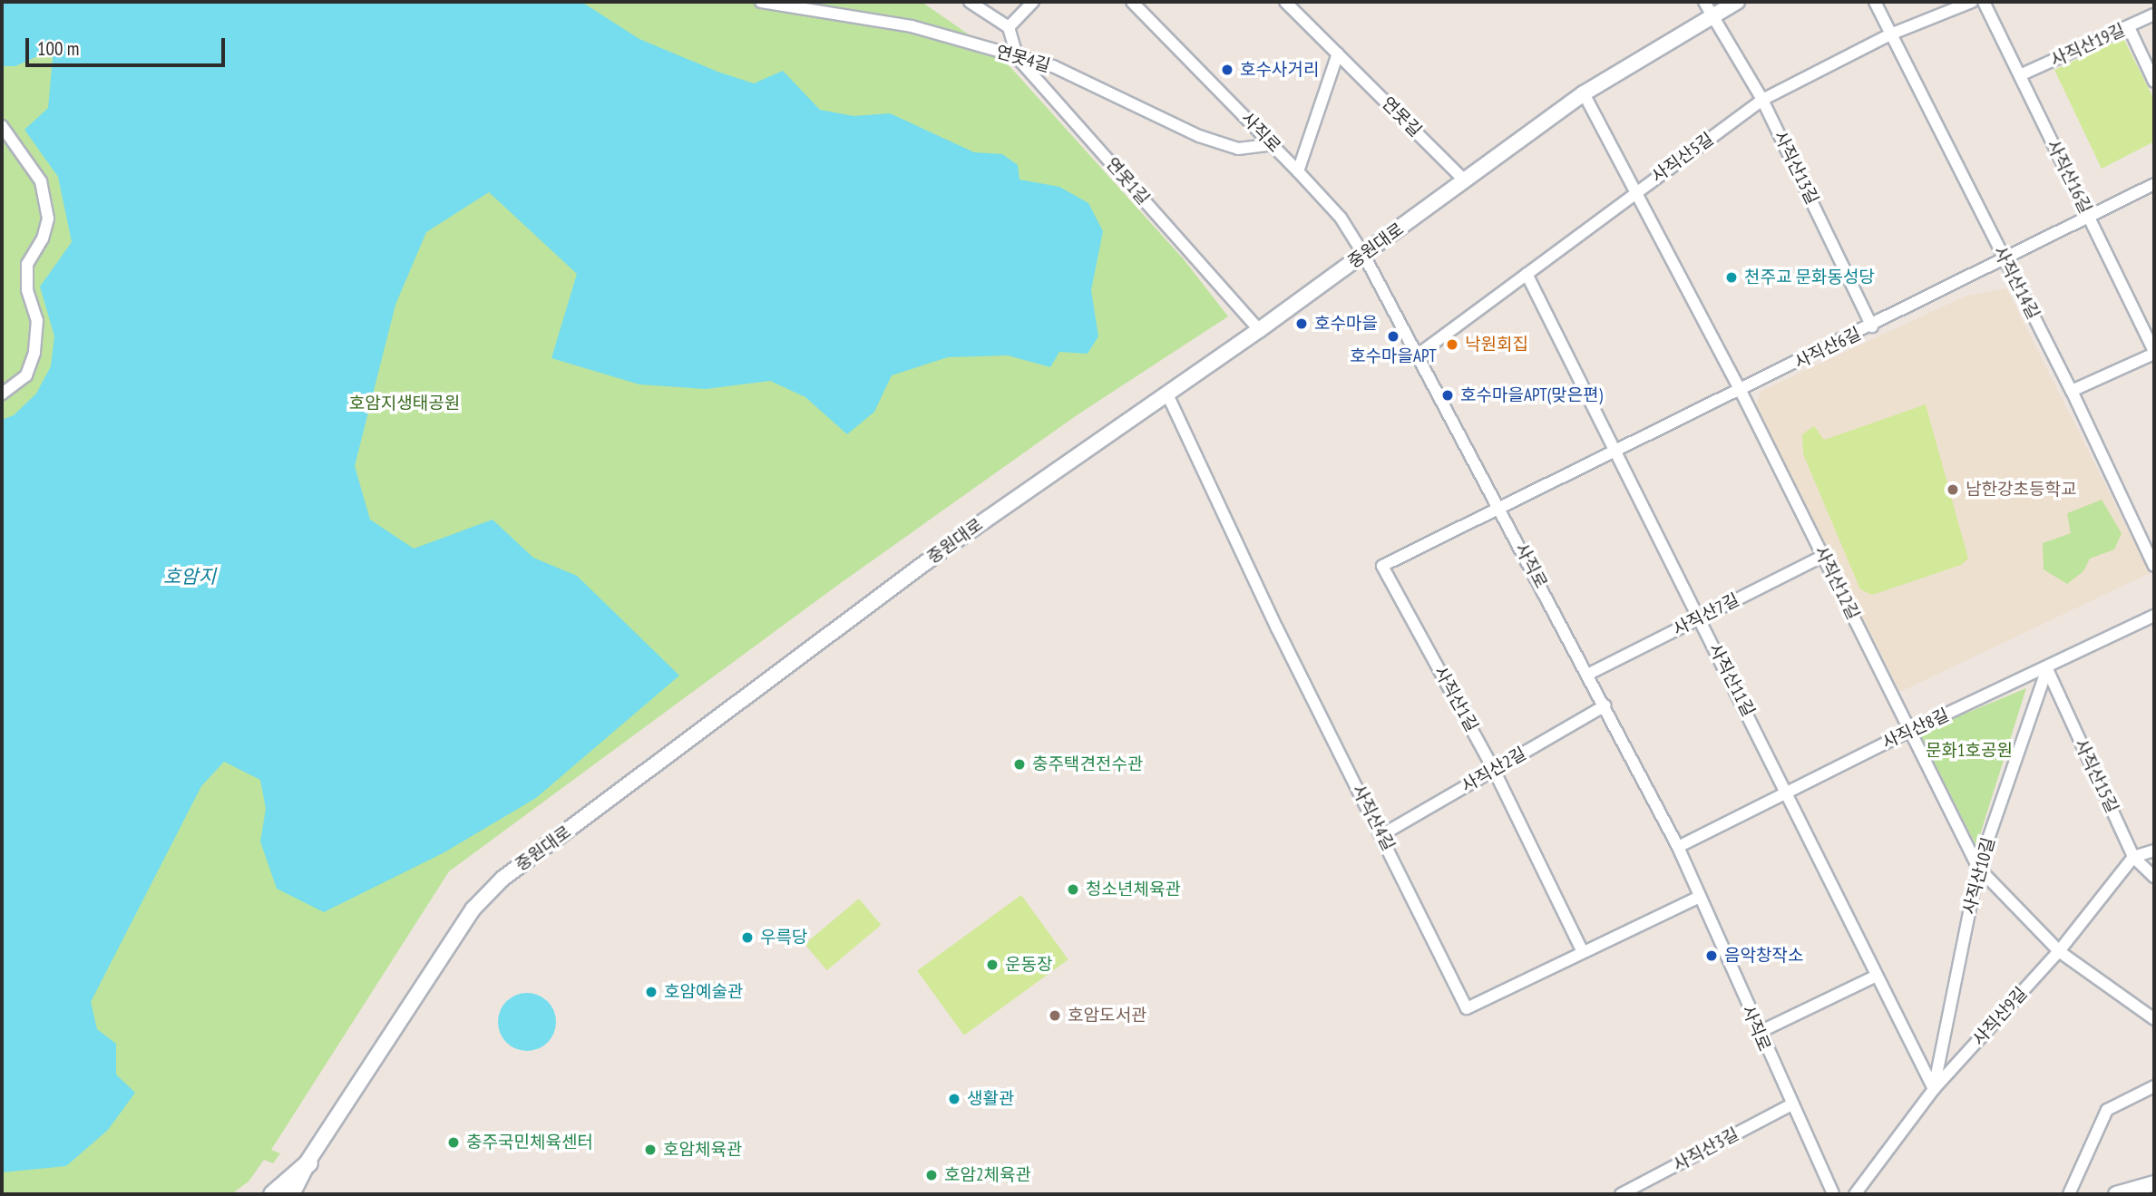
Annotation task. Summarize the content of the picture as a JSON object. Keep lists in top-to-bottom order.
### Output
{
  "streets": {
    "street": [
      "사직산19길",
      "연못4길",
      "연못길",
      "사직로",
      "사직산5길",
      "사직산13길",
      "사직산16길",
      "연못1길",
      "중원대로",
      "사직산14길",
      "사직산6길",
      "사직산12길",
      "사직산7길",
      "사직산11길",
      "사직산1길",
      "사직산8길",
      "사직산2길",
      "사직산15길",
      "사직산4길",
      "사직산10길",
      "사직산9길",
      "사직산3길"
    ]
  },
  "crossings": [
    ["사직산19길", "사직산16길"],
    ["연못4길", "사직로"],
    ["연못4길", "연못1길"],
    ["연못길", "중원대로"],
    ["사직로", "사직산5길"],
    ["사직로", "중원대로"],
    ["사직로", "사직산6길"],
    ["사직로", "사직산7길"],
    ["사직로", "사직산1길"],
    ["사직로", "사직산8길"],
    ["사직로", "사직산2길"],
    ["사직로", "사직산4길"],
    ["사직로", "사직산3길"],
    ["사직산5길", "사직산13길"],
    ["사직산5길", "사직산14길"],
    ["사직산5길", "사직산12길"],
    ["사직산5길", "사직산11길"],
    ["사직산13길", "중원대로"],
    ["사직산13길", "사직산6길"],
    ["사직산16길", "사직산6길"],
    ["연못1길", "중원대로"],
    ["중원대로", "사직산12길"],
    ["중원대로", "사직산4길"],
    ["사직산14길", "사직산6길"],
    ["사직산6길", "사직산12길"],
    ["사직산6길", "사직산11길"],
    ["사직산6길", "사직산1길"],
    ["사직산12길", "사직산7길"],
    ["사직산12길", "사직산8길"],
    ["사직산12길", "사직산10길"],
    ["사직산12길", "사직산9길"],
    ["사직산7길", "사직산11길"],
    ["사직산11길", "사직산8길"],
    ["사직산11길", "사직산10길"],
    ["사직산11길", "사직산9길"],
    ["사직산1길", "사직산2길"],
    ["사직산1길", "사직산4길"],
    ["사직산8길", "사직산15길"],
    ["사직산8길", "사직산10길"],
    ["사직산2길", "사직산4길"],
    ["사직산15길", "사직산10길"],
    ["사직산15길", "사직산9길"],
    ["사직산10길", "사직산9길"]
  ],
  "water": ["호암지"],
  "parks": ["호암지생태공원", "문화1호공원"],
  "places": [
    "호수사거리",
    "천주교 문화동성당",
    "호수마을",
    "호수마을APT",
    "낙원회집",
    "호수마을APT(맞은편)",
    "남한강초등학교",
    "충주택견전수관",
    "청소년체육관",
    "우륵당",
    "음악창작소",
    "운동장",
    "호암예술관",
    "호암도서관",
    "생활관",
    "충주국민체육센터",
    "호암체육관",
    "호암2체육관"
  ],
  "scale_bar": "100 m"
}
